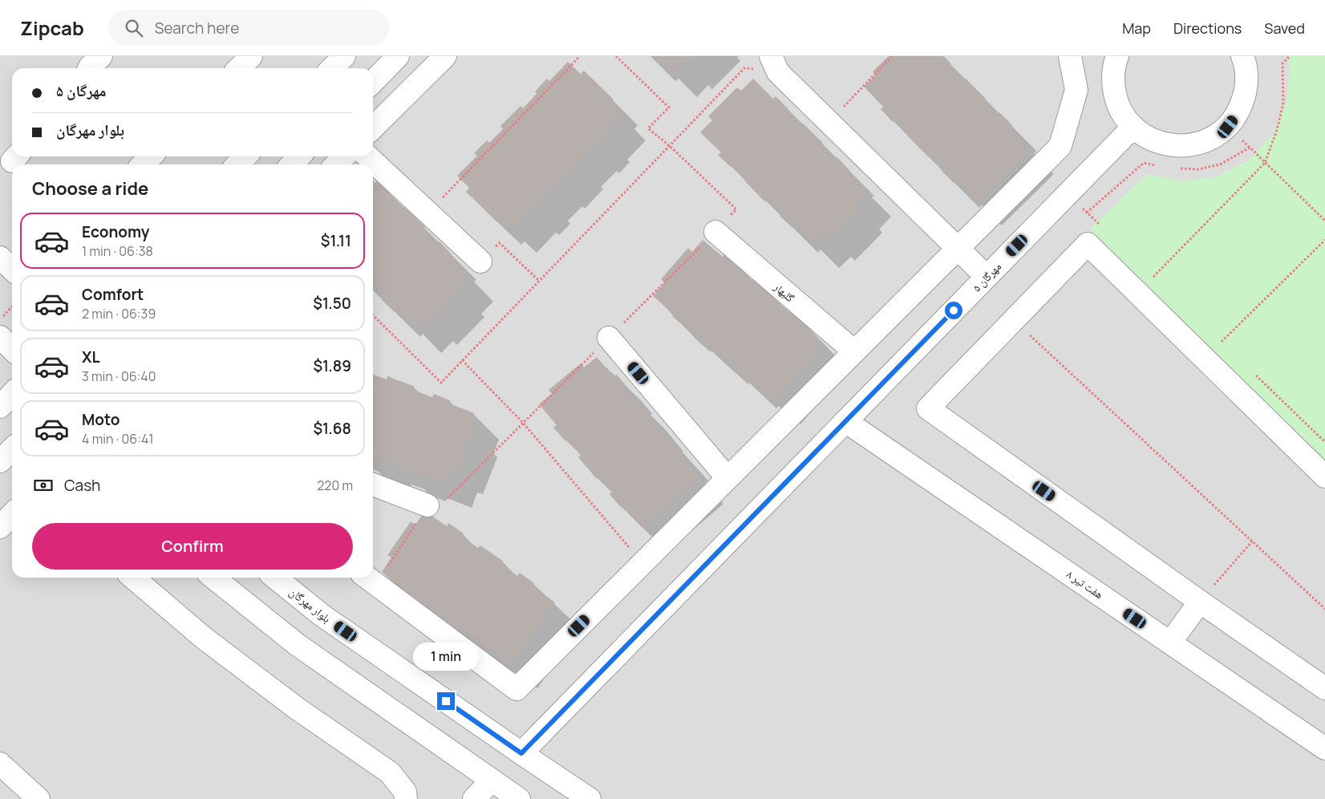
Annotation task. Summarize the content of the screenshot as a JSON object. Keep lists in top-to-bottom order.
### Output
{
  "streets": {
    "street": [
      "مهرگان ۵",
      "گلبهار",
      "هفت تیر ۸",
      "بلوار مهرگان"
    ]
  },
  "crossings": [
    ["مهرگان ۵", "هفت تیر ۸"],
    ["مهرگان ۵", "بلوار مهرگان"]
  ],
  "page": {
    "header": "Zipcab",
    "search": "Search here",
    "nav": ["Map", "Directions", "Saved"],
    "banner": ["مهرگان ۵", "بلوار مهرگان"],
    "heading": "Choose a ride",
    "list": [
      {
        "name": "Economy",
        "note": "1 min · 06:38",
        "value": "$1.11"
      },
      {
        "name": "Comfort",
        "note": "2 min · 06:39",
        "value": "$1.50"
      },
      {
        "name": "XL",
        "note": "3 min · 06:40",
        "value": "$1.89"
      },
      {
        "name": "Moto",
        "note": "4 min · 06:41",
        "value": "$1.68"
      }
    ],
    "pay": ["Cash", "220 m"],
    "buttons": "Confirm",
    "bubble": "1 min"
  }
}
